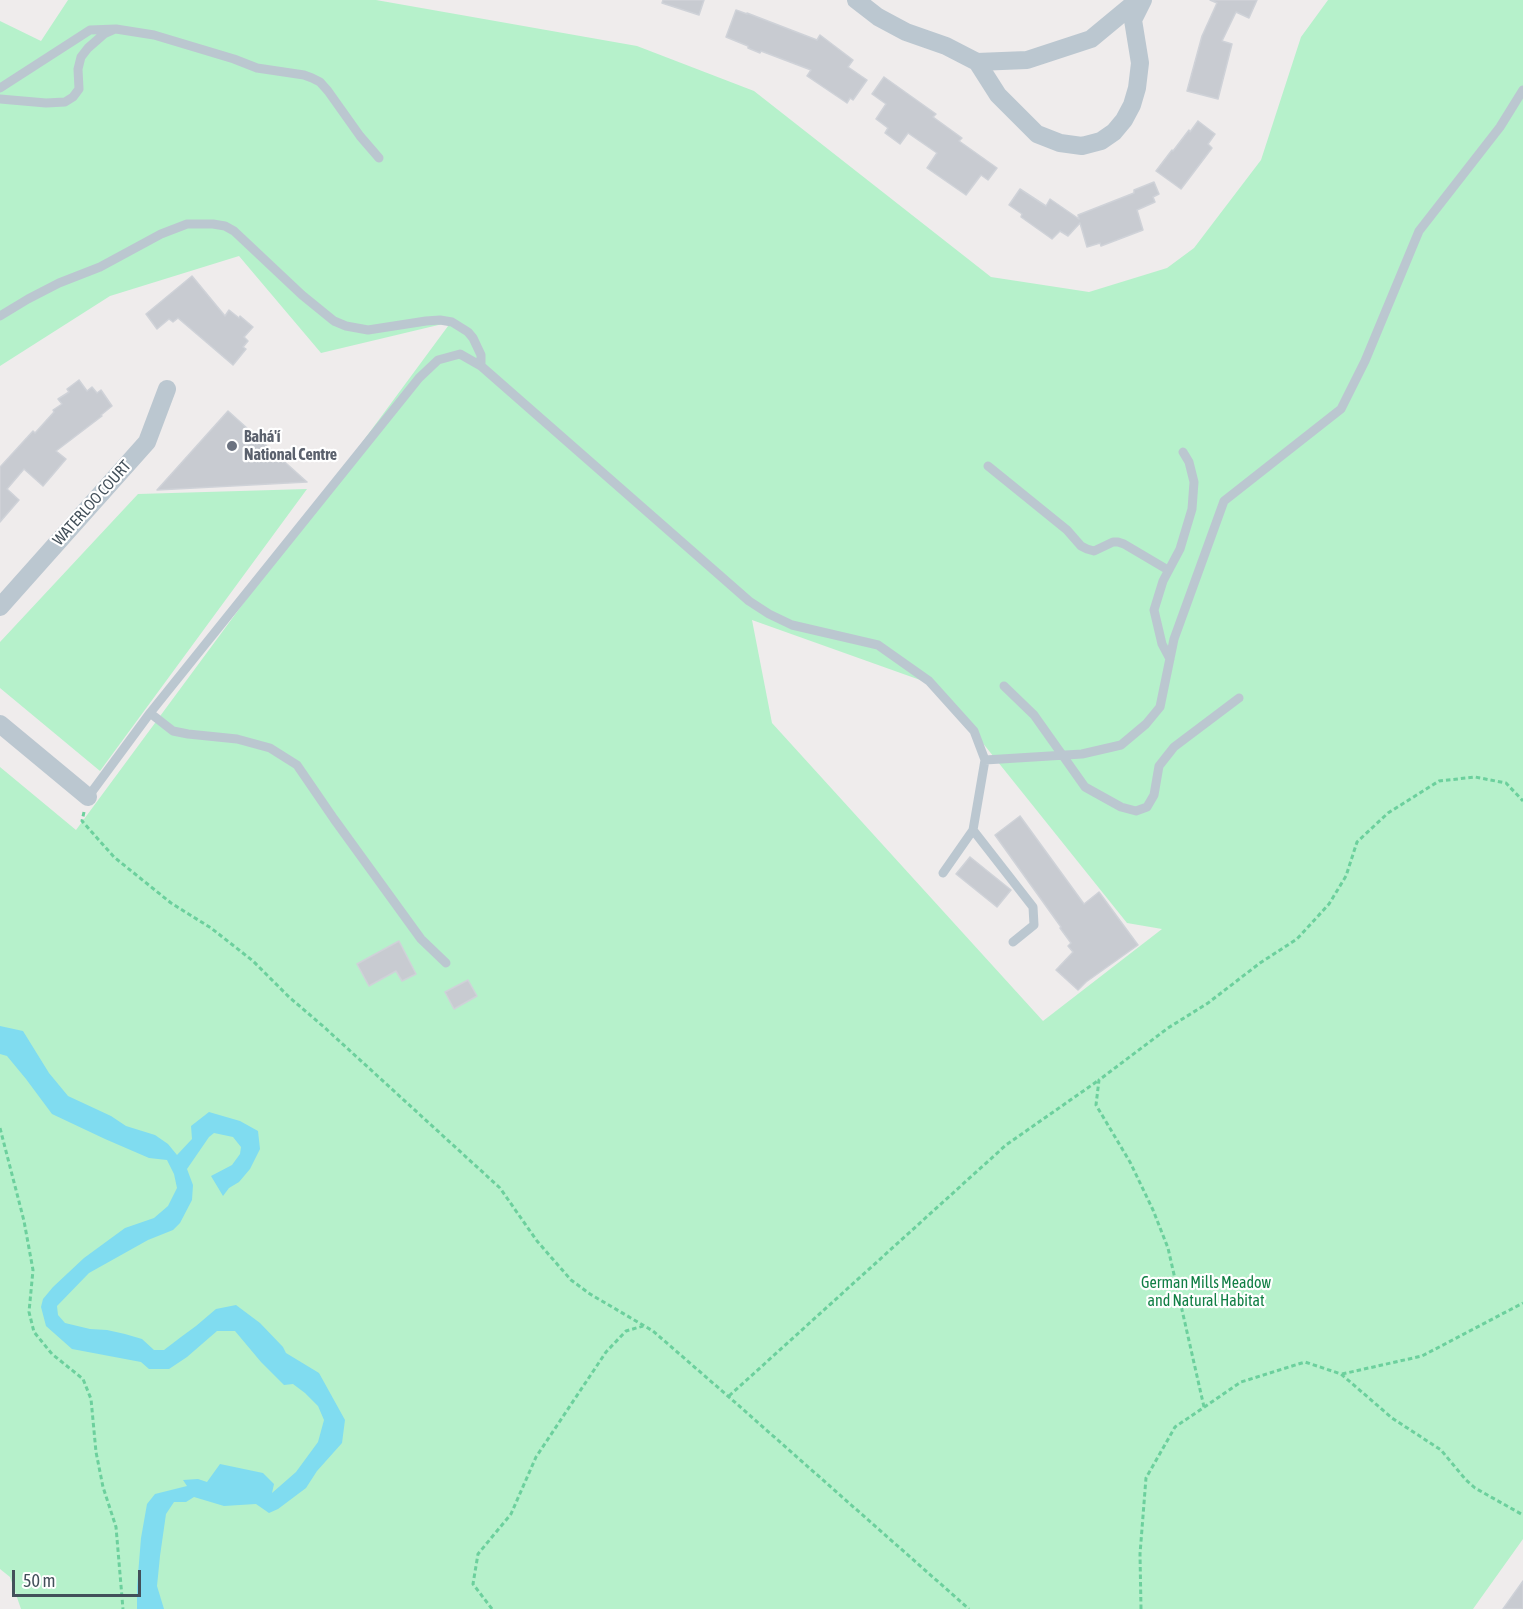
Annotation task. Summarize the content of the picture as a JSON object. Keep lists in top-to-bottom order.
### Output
{
  "streets": {
    "street": ["WATERLOO COURT"]
  },
  "parks": ["German Mills Meadow and Natural Habitat"],
  "places": ["Bahá'í National Centre"],
  "scale_bar": "50 m"
}
